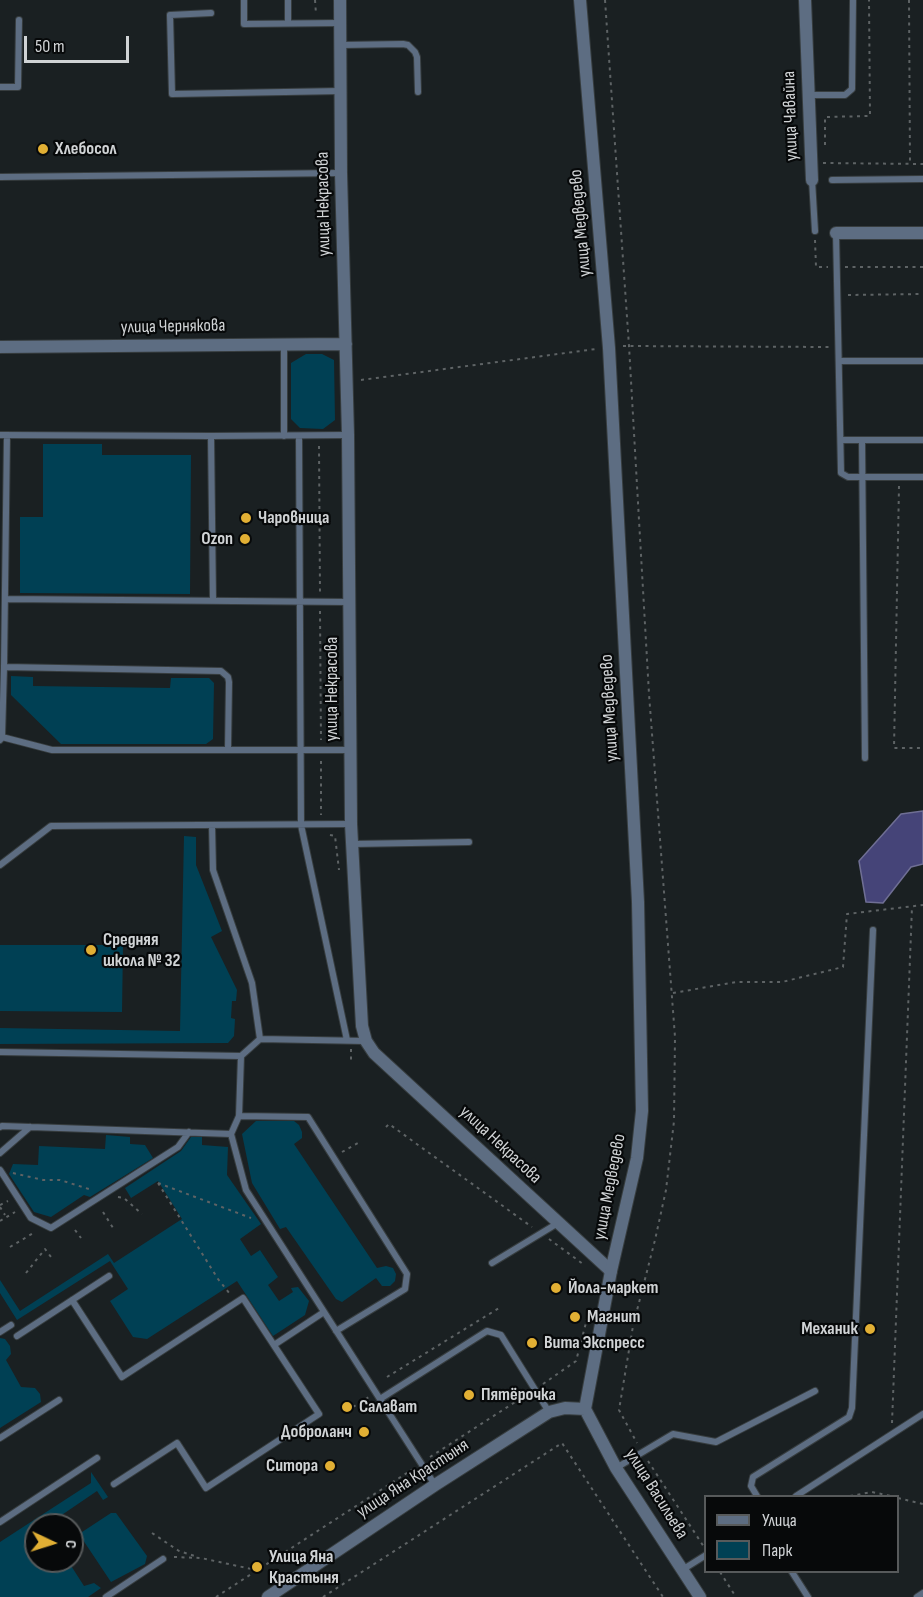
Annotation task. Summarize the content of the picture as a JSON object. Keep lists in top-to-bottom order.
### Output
{
  "streets": {
    "street": [
      "улица Чавайна",
      "улица Некрасова",
      "улица Медведево",
      "улица Чернякова",
      "улица Яна Крастыня",
      "улица Васильева"
    ]
  },
  "crossings": [
    ["улица Некрасова", "улица Медведево"],
    ["улица Некрасова", "улица Чернякова"],
    ["улица Медведево", "улица Яна Крастыня"],
    ["улица Медведево", "улица Васильева"],
    ["улица Яна Крастыня", "улица Васильева"]
  ],
  "places": [
    "Хлебосол",
    "Чаровница",
    "Ozon",
    "Средняя школа № 32",
    "Йола-маркет",
    "Магнит",
    "Механик",
    "Вита Экспресс",
    "Пятёрочка",
    "Салават",
    "Доброланч",
    "Ситора",
    "Улица Яна Крастыня"
  ],
  "legend": ["Улица", "Парк"],
  "scale_bar": "50 m",
  "north": "right"
}
